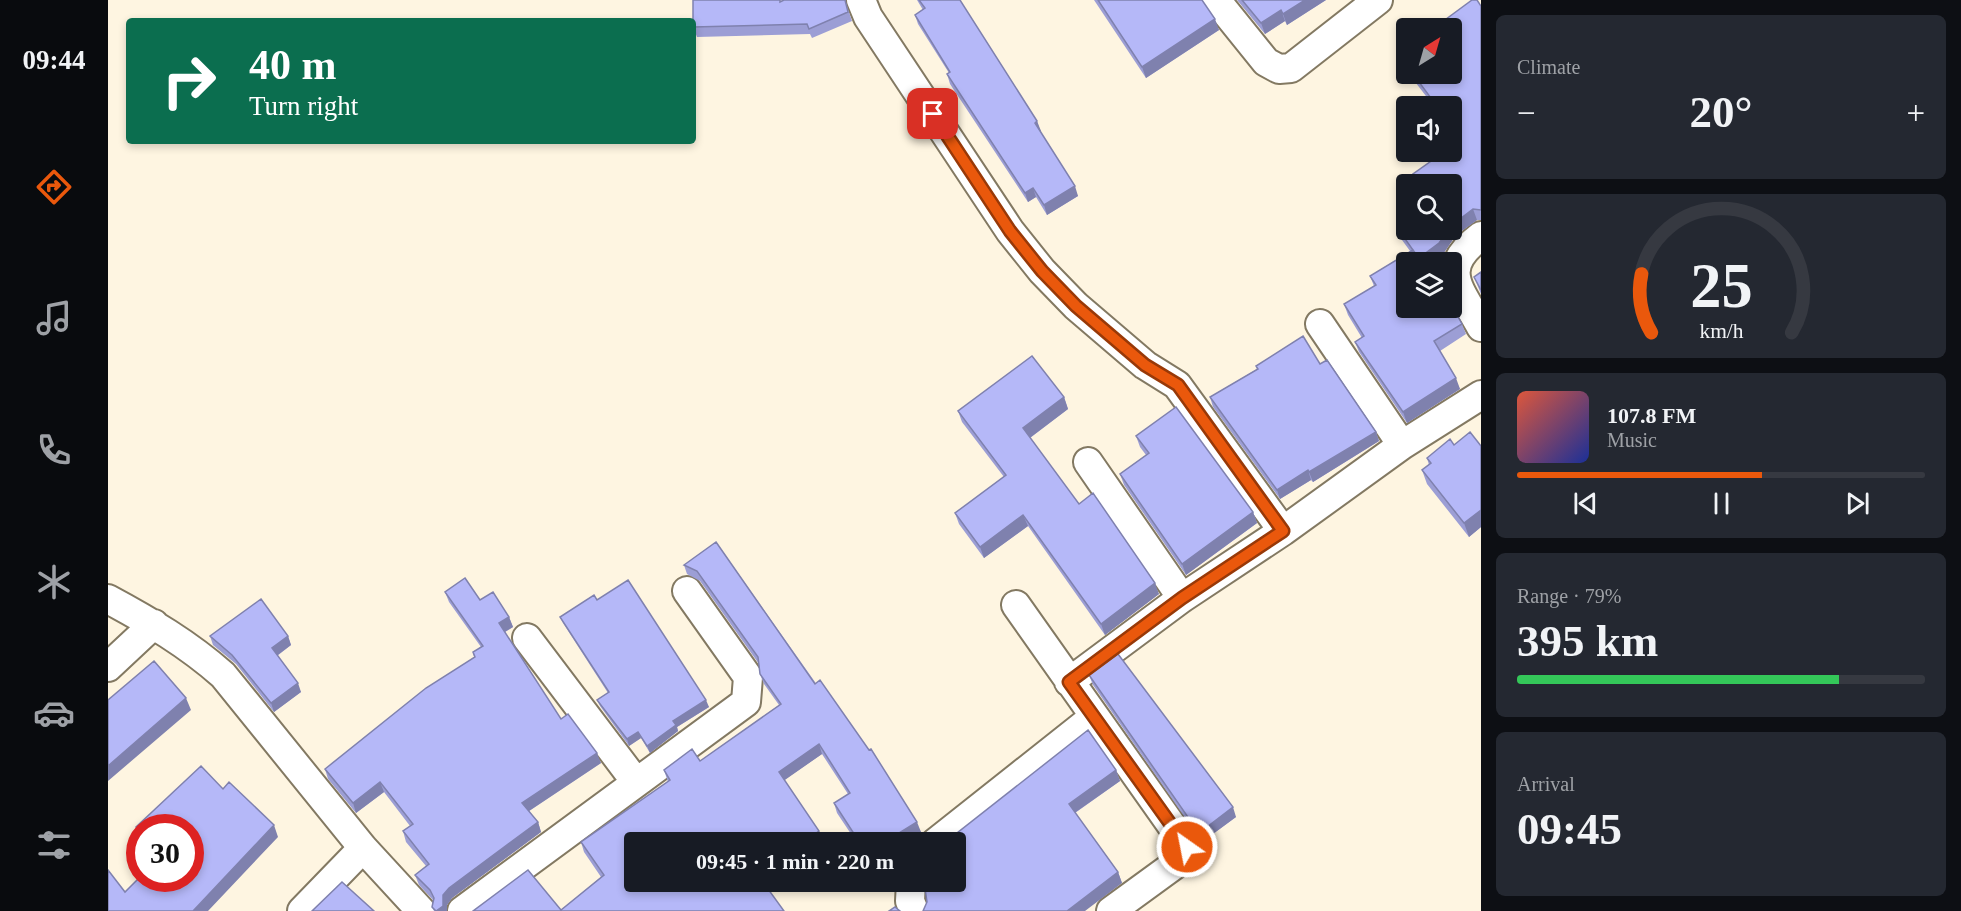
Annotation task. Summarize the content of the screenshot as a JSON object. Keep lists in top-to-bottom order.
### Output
{
  "north": "top right",
  "page": {
    "tabs": "09:44",
    "tile": [
      "Climate",
      ["Range · 79%", "395 km"],
      ["Arrival", "09:45"]
    ],
    "turn": ["40 m", "Turn right"],
    "heat": ["−", "20°", "+"],
    "song": ["107.8 FM", "Music"],
    "limit": "30",
    "trip": "09:45 · 1 min · 220 m",
    "gauge": ["25", "km/h"]
  }
}
